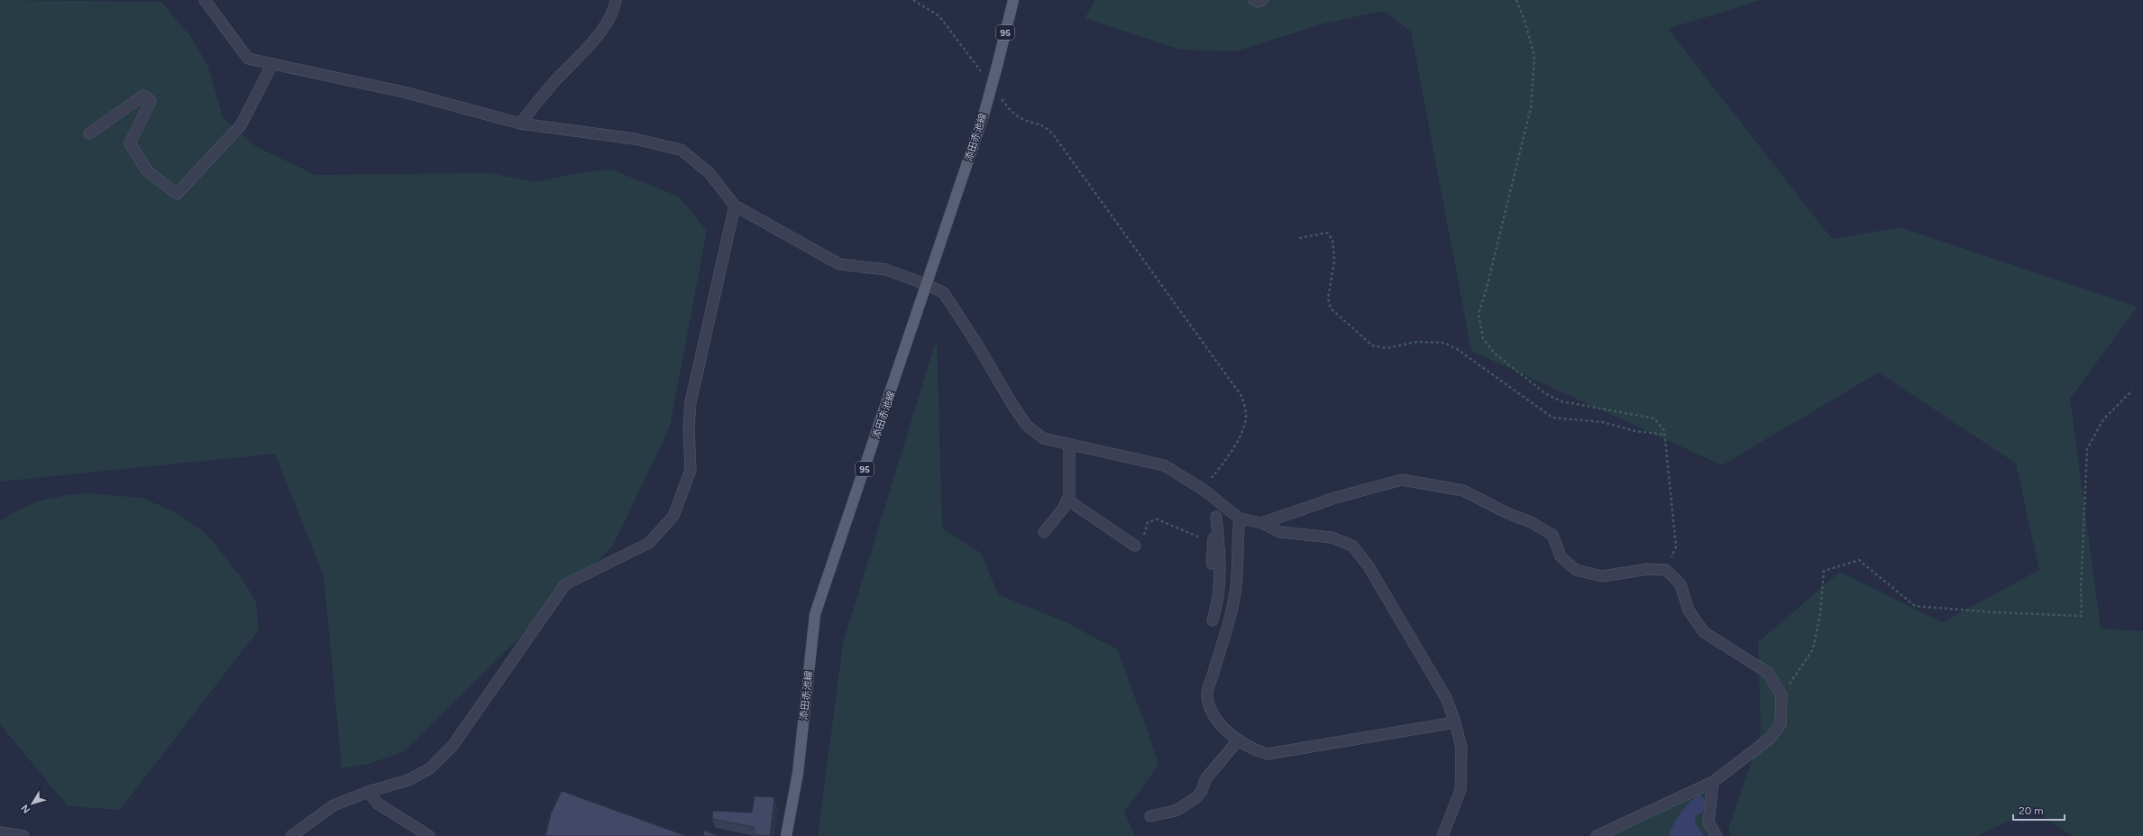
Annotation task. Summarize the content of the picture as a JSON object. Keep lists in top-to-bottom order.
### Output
{
  "streets": {
    "main road": ["95", "添田赤池線"]
  },
  "scale_bar": "20 m",
  "north": "bottom left"
}
